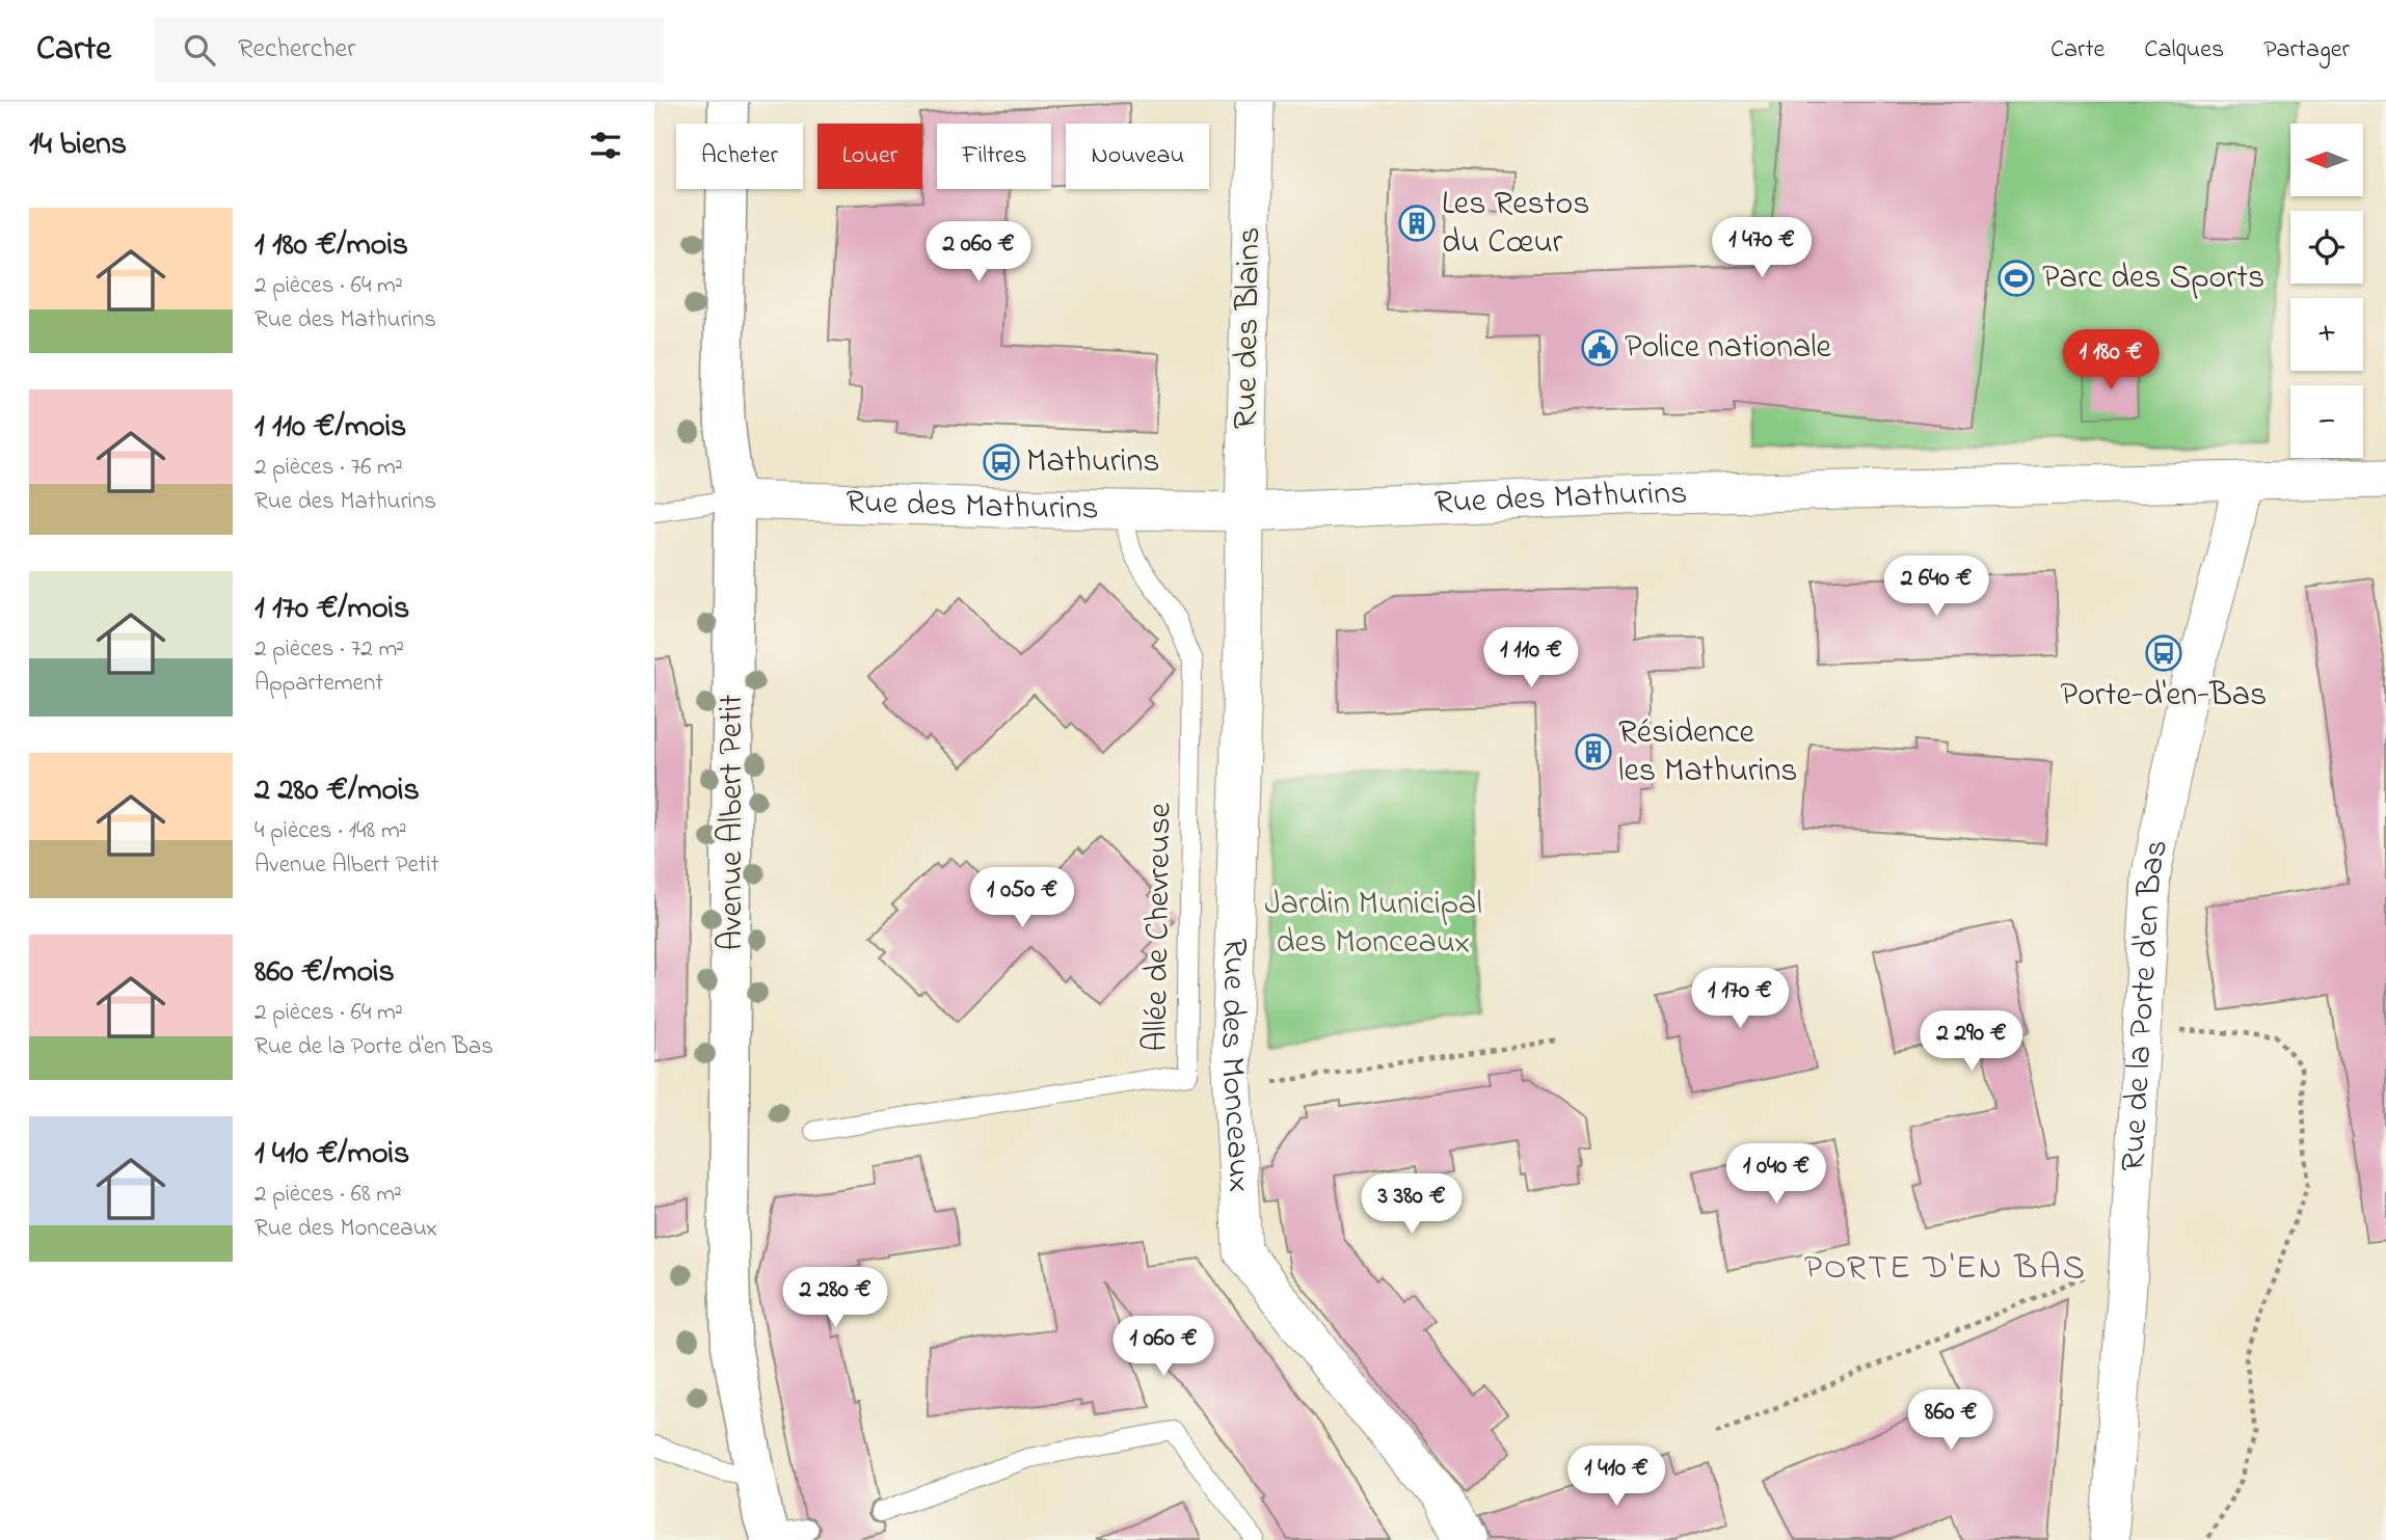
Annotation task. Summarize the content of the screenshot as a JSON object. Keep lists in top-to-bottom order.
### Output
{
  "streets": {
    "main road": ["Avenue Albert Petit"],
    "street": [
      "Rue des Blains",
      "Rue des Mathurins",
      "Rue de la Porte d'en Bas",
      "Rue des Monceaux"
    ],
    "lane": ["Allée de Chevreuse"]
  },
  "crossings": [
    ["Rue des Blains", "Rue des Mathurins"],
    ["Rue des Blains", "Rue des Monceaux"],
    ["Rue des Mathurins", "Avenue Albert Petit"],
    ["Rue des Mathurins", "Allée de Chevreuse"],
    ["Rue des Mathurins", "Rue de la Porte d'en Bas"],
    ["Rue des Mathurins", "Rue des Monceaux"]
  ],
  "districts": ["PORTE D'EN BAS"],
  "parks": ["Jardin Municipal des Monceaux"],
  "places": {
    "building": ["Les Restos du Cœur", "Résidence les Mathurins"],
    "sports": ["Parc des Sports"],
    "public building": ["Police nationale"],
    "bus stop": ["Mathurins", "Porte-d'en-Bas"]
  },
  "north": "left",
  "page": {
    "header": "Carte",
    "search": "Rechercher",
    "nav": ["Carte", "Calques", "Partager"],
    "heading": "14 biens",
    "map_buttons": ["+", "−"],
    "chip": [
      "Acheter",
      "Louer",
      "Filtres",
      "Nouveau"
    ],
    "list": [
      {
        "name": "1 180 €/mois",
        "note": "2 pièces · 64 m² · Rue des Mathurins"
      },
      {
        "name": "1 110 €/mois",
        "note": "2 pièces · 76 m² · Rue des Mathurins"
      },
      {
        "name": "1 170 €/mois",
        "note": "2 pièces · 72 m² · Appartement"
      },
      {
        "name": "2 280 €/mois",
        "note": "4 pièces · 148 m² · Avenue Albert Petit"
      },
      {
        "name": "860 €/mois",
        "note": "2 pièces · 64 m² · Rue de la Porte d'en Bas"
      },
      {
        "name": "1 410 €/mois",
        "note": "2 pièces · 68 m² · Rue des Monceaux"
      }
    ],
    "price": [
      "1 470 €",
      "2 060 €",
      "1 180 €",
      "2 640 €",
      "1 110 €",
      "1 050 €",
      "1 170 €",
      "2 290 €",
      "1 040 €",
      "3 380 €",
      "2 280 €",
      "1 060 €",
      "860 €",
      "1 410 €"
    ]
  }
}
